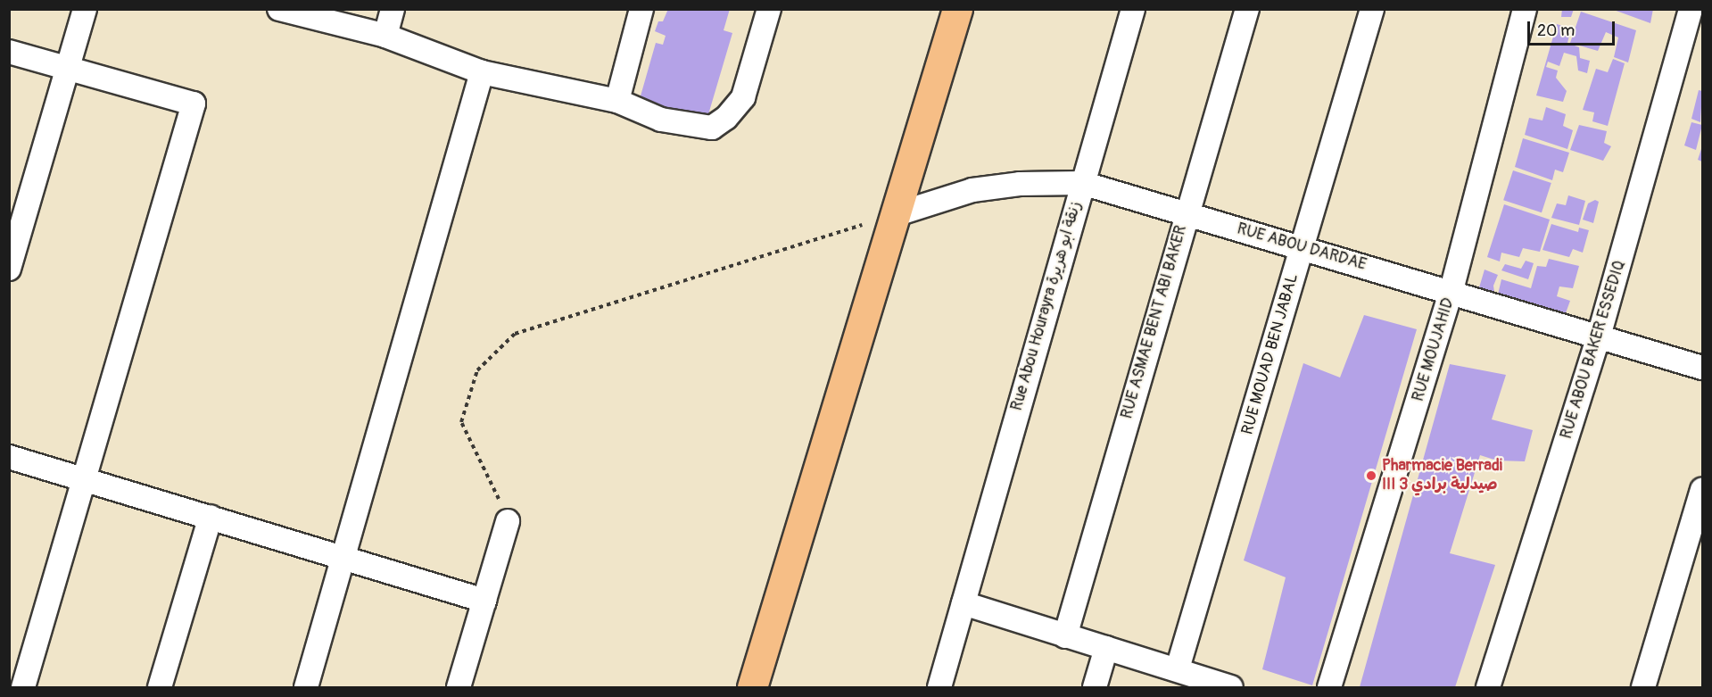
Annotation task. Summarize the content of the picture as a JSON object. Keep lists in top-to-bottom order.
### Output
{
  "streets": {
    "street": [
      "RUE ABOU DARDAE",
      "Rue Abou Hourayra زنقة ابو هريرة",
      "RUE ASMAE BENT ABI BAKER",
      "RUE MOUJAHID",
      "RUE ABOU BAKER ESSEDIQ",
      "RUE MOUAD BEN JABAL"
    ]
  },
  "crossings": [
    ["RUE ABOU DARDAE", "Rue Abou Hourayra زنقة ابو هريرة"],
    ["RUE ABOU DARDAE", "RUE ASMAE BENT ABI BAKER"],
    ["RUE ABOU DARDAE", "RUE MOUJAHID"],
    ["RUE ABOU DARDAE", "RUE ABOU BAKER ESSEDIQ"],
    ["RUE ABOU DARDAE", "RUE MOUAD BEN JABAL"]
  ],
  "places": ["Pharmacie Berradi III صيدلية برادي 3"],
  "scale_bar": "20 m"
}
